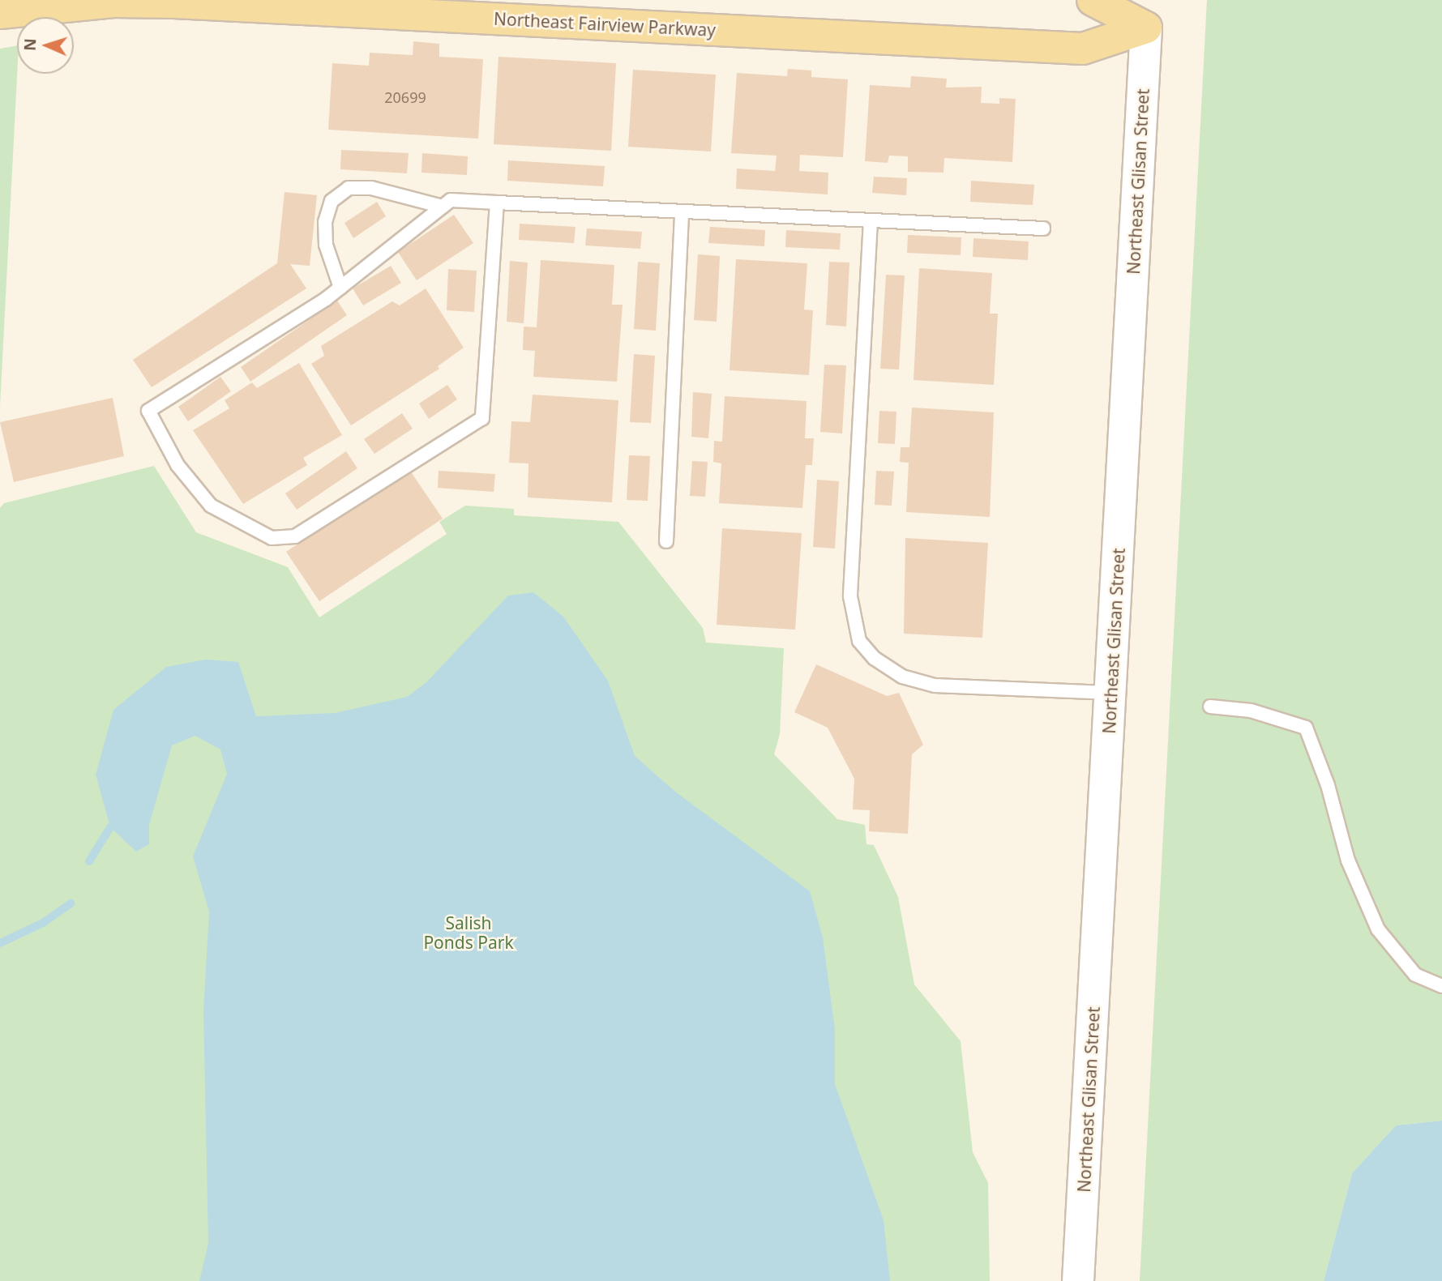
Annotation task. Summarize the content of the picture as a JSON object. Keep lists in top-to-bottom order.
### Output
{
  "streets": {
    "main road": ["Northeast Fairview Parkway", "Northeast Glisan Street"]
  },
  "crossings": [
    ["Northeast Fairview Parkway", "Northeast Glisan Street"]
  ],
  "parks": ["Salish Ponds Park"],
  "house_numbers": ["20699"],
  "north": "left"
}
